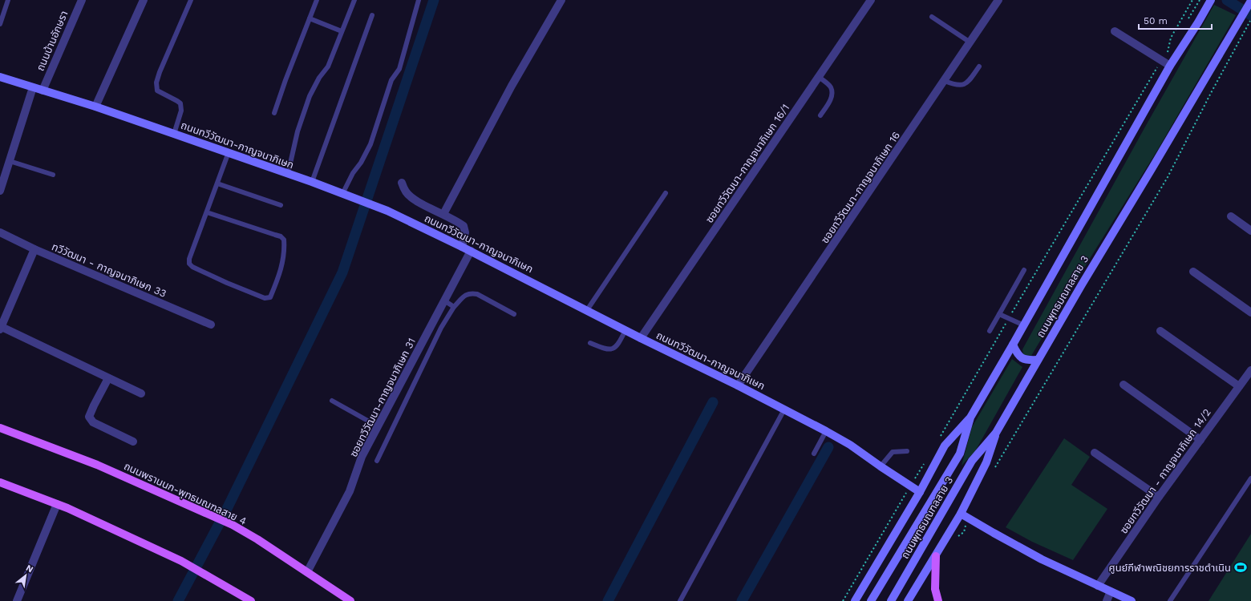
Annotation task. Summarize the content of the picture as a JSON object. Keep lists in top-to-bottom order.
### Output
{
  "streets": {
    "main road": ["ถนนทวีวัฒนา-กาญจนาภิเษก", "ถนนพุทธมณฑลสาย 3", "ถนนพรานนก-พุทธมณฑลสาย 4"],
    "street": [
      "ถนนบ้านอักษรา",
      "ซอยทวีวัฒนา-กาญจนาภิเษก 16/1",
      "ซอยทวีวัฒนา-กาญจนาภิเษก 16",
      "ทวีวัฒนา - กาญจนาภิเษก 33",
      "ซอยทวีวัฒนา-กาญจนาภิเษก 31",
      "ซอยทวีวัฒนา - กาญจนาภิเษก 14/2"
    ]
  },
  "crossings": [
    ["ถนนบ้านอักษรา", "ถนนทวีวัฒนา-กาญจนาภิเษก"],
    ["ถนนทวีวัฒนา-กาญจนาภิเษก", "ซอยทวีวัฒนา-กาญจนาภิเษก 16/1"],
    ["ถนนทวีวัฒนา-กาญจนาภิเษก", "ซอยทวีวัฒนา-กาญจนาภิเษก 16"],
    ["ถนนทวีวัฒนา-กาญจนาภิเษก", "ซอยทวีวัฒนา-กาญจนาภิเษก 31"],
    ["ซอยทวีวัฒนา-กาญจนาภิเษก 31", "ถนนพรานนก-พุทธมณฑลสาย 4"]
  ],
  "places": {
    "sports": ["ศูนย์กีฬาพณิชยการราชดำเนิน"]
  },
  "scale_bar": "50 m",
  "north": "top right"
}
